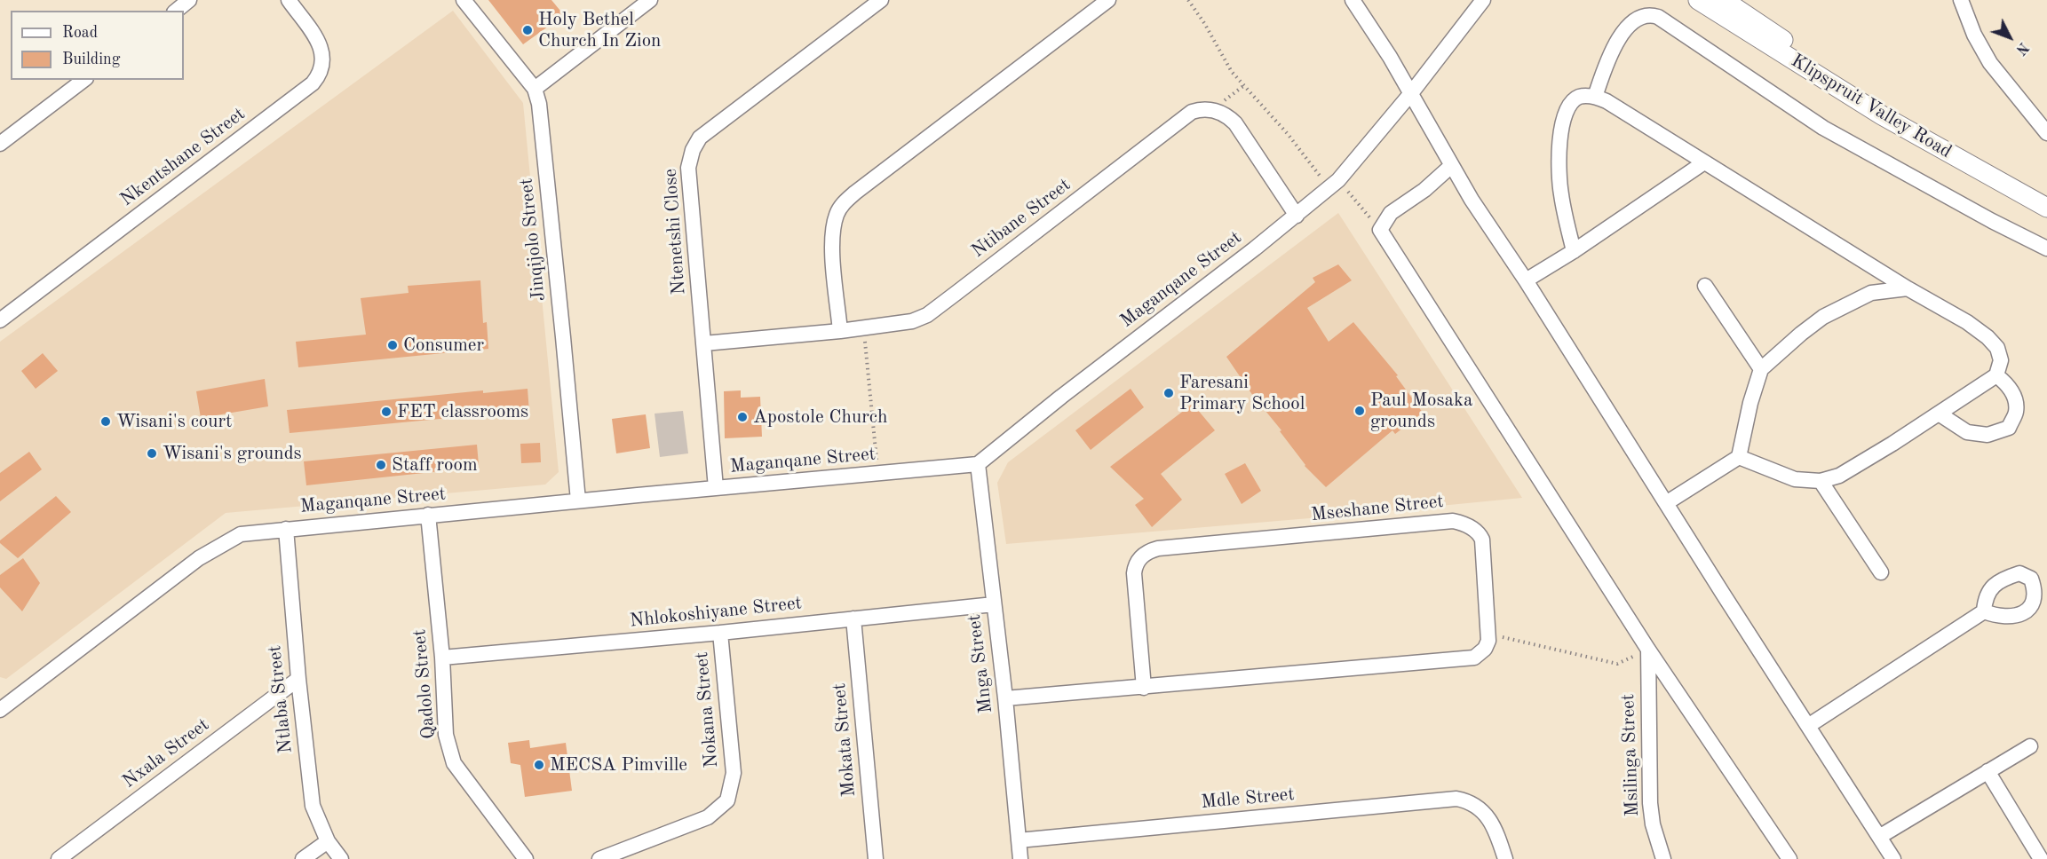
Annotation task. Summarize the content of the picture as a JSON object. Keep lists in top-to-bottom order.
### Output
{
  "streets": {
    "street": [
      "Klipspruit Valley Road",
      "Nkentshane Street",
      "Ntibane Street",
      "Ntenetshi Close",
      "Jinqijolo Street",
      "Maganqane Street",
      "Mseshane Street",
      "Nhlokoshiyane Street",
      "Mnga Street",
      "Qadolo Street",
      "Ntlaba Street",
      "Nokana Street",
      "Mokata Street",
      "Nxala Street",
      "Msilinga Street",
      "Mdle Street"
    ]
  },
  "crossings": [
    ["Ntibane Street", "Ntenetshi Close"],
    ["Ntibane Street", "Maganqane Street"],
    ["Ntenetshi Close", "Maganqane Street"],
    ["Jinqijolo Street", "Maganqane Street"],
    ["Maganqane Street", "Mnga Street"],
    ["Maganqane Street", "Qadolo Street"],
    ["Maganqane Street", "Ntlaba Street"],
    ["Nhlokoshiyane Street", "Mnga Street"],
    ["Nhlokoshiyane Street", "Qadolo Street"],
    ["Nhlokoshiyane Street", "Nokana Street"],
    ["Nhlokoshiyane Street", "Mokata Street"],
    ["Mnga Street", "Mdle Street"],
    ["Ntlaba Street", "Nxala Street"]
  ],
  "places": [
    "Holy Bethel Church In Zion",
    "Consumer",
    "Faresani Primary School",
    "Paul Mosaka grounds",
    "FET classrooms",
    "Apostole Church",
    "Wisani's court",
    "Wisani's grounds",
    "Staff room",
    "MECSA Pimville"
  ],
  "legend": ["Road", "Building"],
  "north": "bottom right"
}
